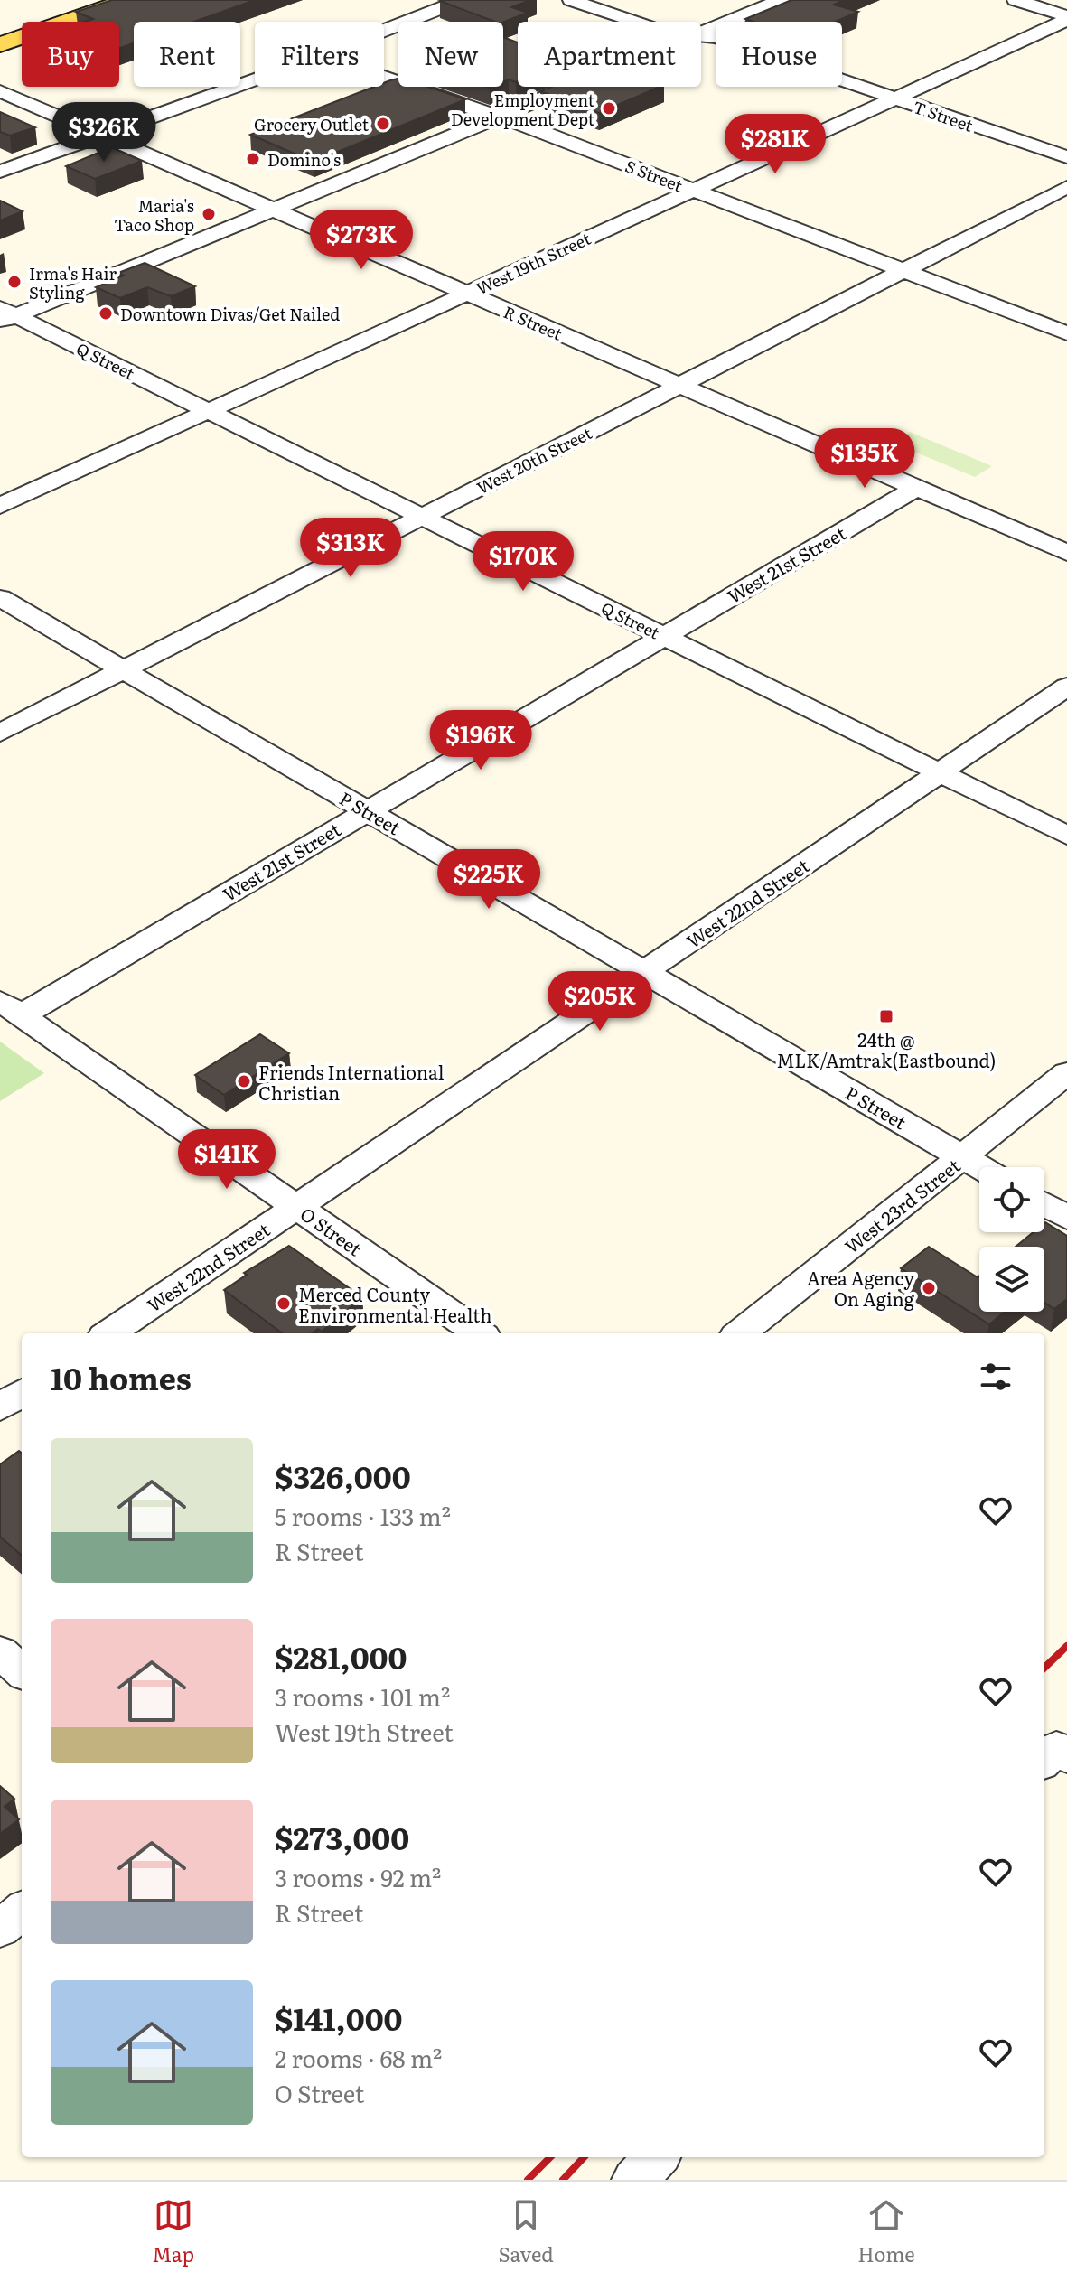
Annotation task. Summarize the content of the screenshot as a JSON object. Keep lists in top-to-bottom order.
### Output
{
  "streets": {
    "street": [
      "T Street",
      "S Street",
      "West 19th Street",
      "R Street",
      "Q Street",
      "West 20th Street",
      "West 21st Street",
      "P Street",
      "West 22nd Street",
      "West 23rd Street",
      "O Street"
    ]
  },
  "crossings": [
    ["T Street", "West 19th Street"],
    ["S Street", "West 19th Street"],
    ["S Street", "West 20th Street"],
    ["West 19th Street", "R Street"],
    ["West 19th Street", "Q Street"],
    ["R Street", "West 20th Street"],
    ["R Street", "West 21st Street"],
    ["Q Street", "West 20th Street"],
    ["Q Street", "West 21st Street"],
    ["Q Street", "West 22nd Street"],
    ["West 20th Street", "P Street"],
    ["West 21st Street", "P Street"],
    ["West 21st Street", "O Street"],
    ["P Street", "West 22nd Street"],
    ["P Street", "West 23rd Street"],
    ["West 22nd Street", "O Street"]
  ],
  "places": {
    "other": [
      "Employment Development Dept",
      "Grocery Outlet",
      "Domino's",
      "Maria's Taco Shop",
      "Irma's Hair Styling",
      "Downtown Divas/Get Nailed",
      "Friends International Christian",
      "Area Agency On Aging",
      "Merced County Environmental Health"
    ],
    "transit": ["24th @ MLK/Amtrak(Eastbound)"]
  },
  "page": {
    "chip": [
      "Buy",
      "Rent",
      "Filters",
      "New",
      "Apartment",
      "House"
    ],
    "price": [
      "$326K",
      "$281K",
      "$273K",
      "$135K",
      "$313K",
      "$170K",
      "$196K",
      "$225K",
      "$205K",
      "$141K"
    ],
    "heading": "10 homes",
    "list": [
      {
        "name": "$326,000",
        "note": "5 rooms · 133 m² · R Street"
      },
      {
        "name": "$281,000",
        "note": "3 rooms · 101 m² · West 19th Street"
      },
      {
        "name": "$273,000",
        "note": "3 rooms · 92 m² · R Street"
      },
      {
        "name": "$141,000",
        "note": "2 rooms · 68 m² · O Street"
      }
    ],
    "tabs": ["Map", "Saved", "Home"]
  }
}
